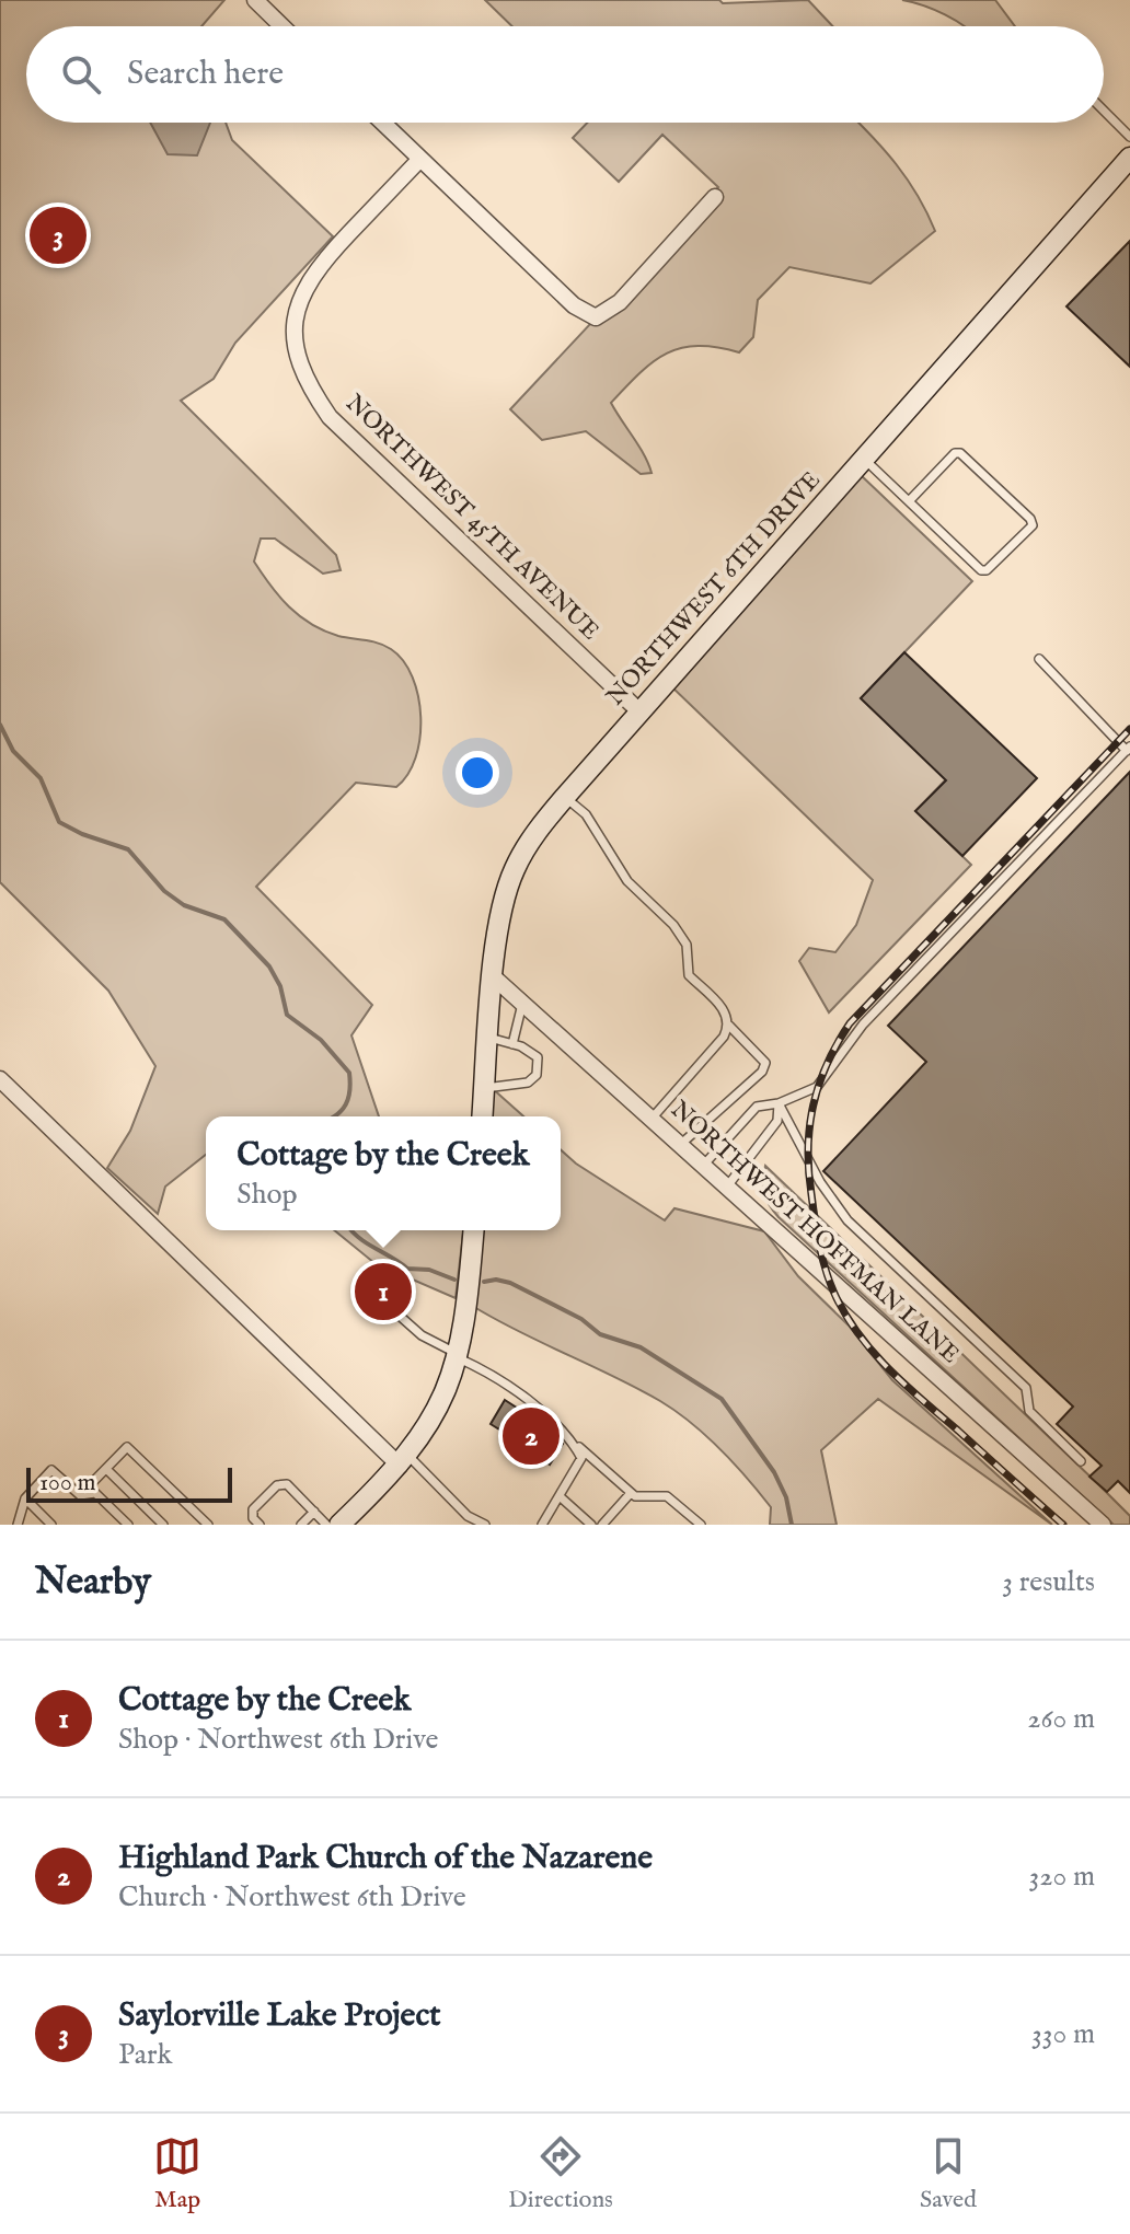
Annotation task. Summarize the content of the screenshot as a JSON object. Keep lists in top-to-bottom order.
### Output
{
  "streets": {
    "main road": ["NORTHWEST 6TH DRIVE"],
    "street": ["NORTHWEST 45TH AVENUE", "NORTHWEST HOFFMAN LANE"]
  },
  "crossings": [
    ["NORTHWEST 45TH AVENUE", "NORTHWEST 6TH DRIVE"],
    ["NORTHWEST 6TH DRIVE", "NORTHWEST HOFFMAN LANE"]
  ],
  "scale_bar": "100 m",
  "page": {
    "search": "Search here",
    "pins": ["3", "1", "2"],
    "popup": ["Cottage by the Creek", "Shop"],
    "scale": "100 m",
    "heading": ["Nearby", "3 results"],
    "list": [
      {
        "mark": "1",
        "name": "Cottage by the Creek",
        "note": "Shop · Northwest 6th Drive",
        "value": "260 m"
      },
      {
        "mark": "2",
        "name": "Highland Park Church of the Nazarene",
        "note": "Church · Northwest 6th Drive",
        "value": "320 m"
      },
      {
        "mark": "3",
        "name": "Saylorville Lake Project",
        "note": "Park",
        "value": "330 m"
      }
    ],
    "nav": ["Map", "Directions", "Saved"]
  }
}
